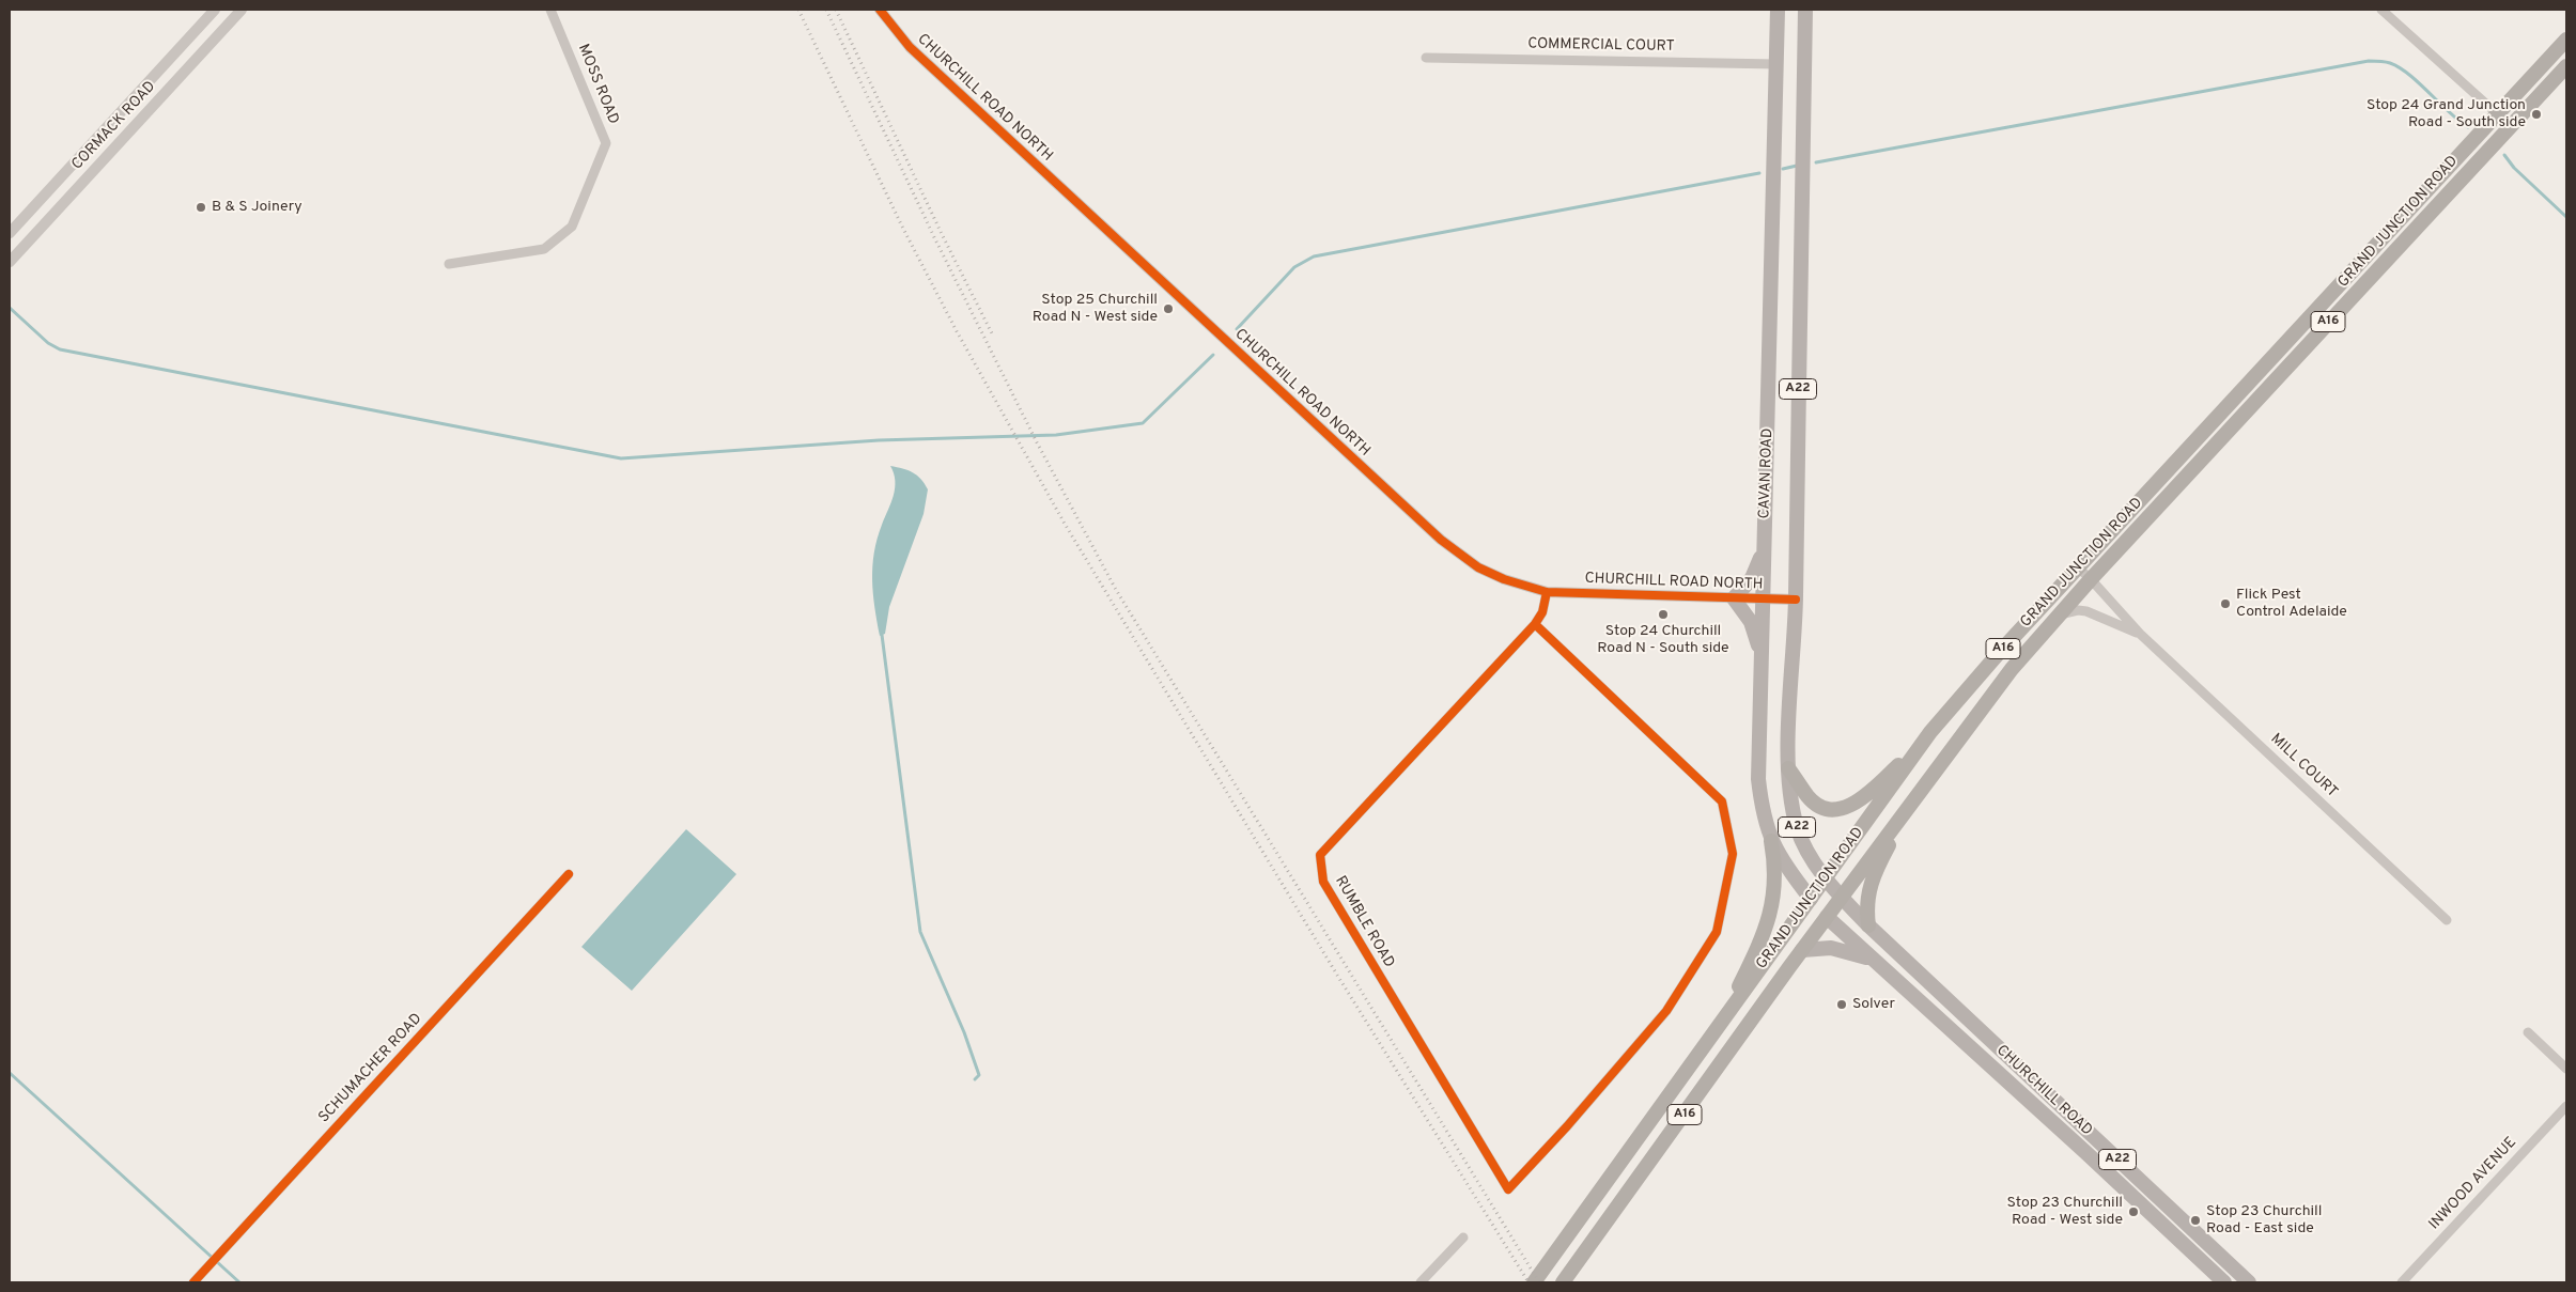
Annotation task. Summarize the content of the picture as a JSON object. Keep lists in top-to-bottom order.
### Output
{
  "streets": {
    "highway": [
      "GRAND JUNCTION ROAD",
      "A16",
      "A22",
      "CAVAN ROAD"
    ],
    "main road": ["CHURCHILL ROAD"],
    "street": [
      "COMMERCIAL COURT",
      "MOSS ROAD",
      "CHURCHILL ROAD NORTH",
      "CORMACK ROAD",
      "MILL COURT",
      "RUMBLE ROAD",
      "SCHUMACHER ROAD",
      "INWOOD AVENUE"
    ]
  },
  "crossings": [
    ["COMMERCIAL COURT", "CAVAN ROAD"],
    ["CHURCHILL ROAD NORTH", "CAVAN ROAD"],
    ["CHURCHILL ROAD NORTH", "RUMBLE ROAD"],
    ["GRAND JUNCTION ROAD", "CAVAN ROAD"],
    ["GRAND JUNCTION ROAD", "MILL COURT"],
    ["GRAND JUNCTION ROAD", "CHURCHILL ROAD"],
    ["CAVAN ROAD", "CHURCHILL ROAD"]
  ],
  "places": [
    "Stop 24 Grand Junction Road - South side",
    "B & S Joinery",
    "Stop 25 Churchill Road N - West side",
    "Flick Pest Control Adelaide",
    "Stop 24 Churchill Road N - South side",
    "Solver",
    "Stop 23 Churchill Road - West side",
    "Stop 23 Churchill Road - East side"
  ]
}
